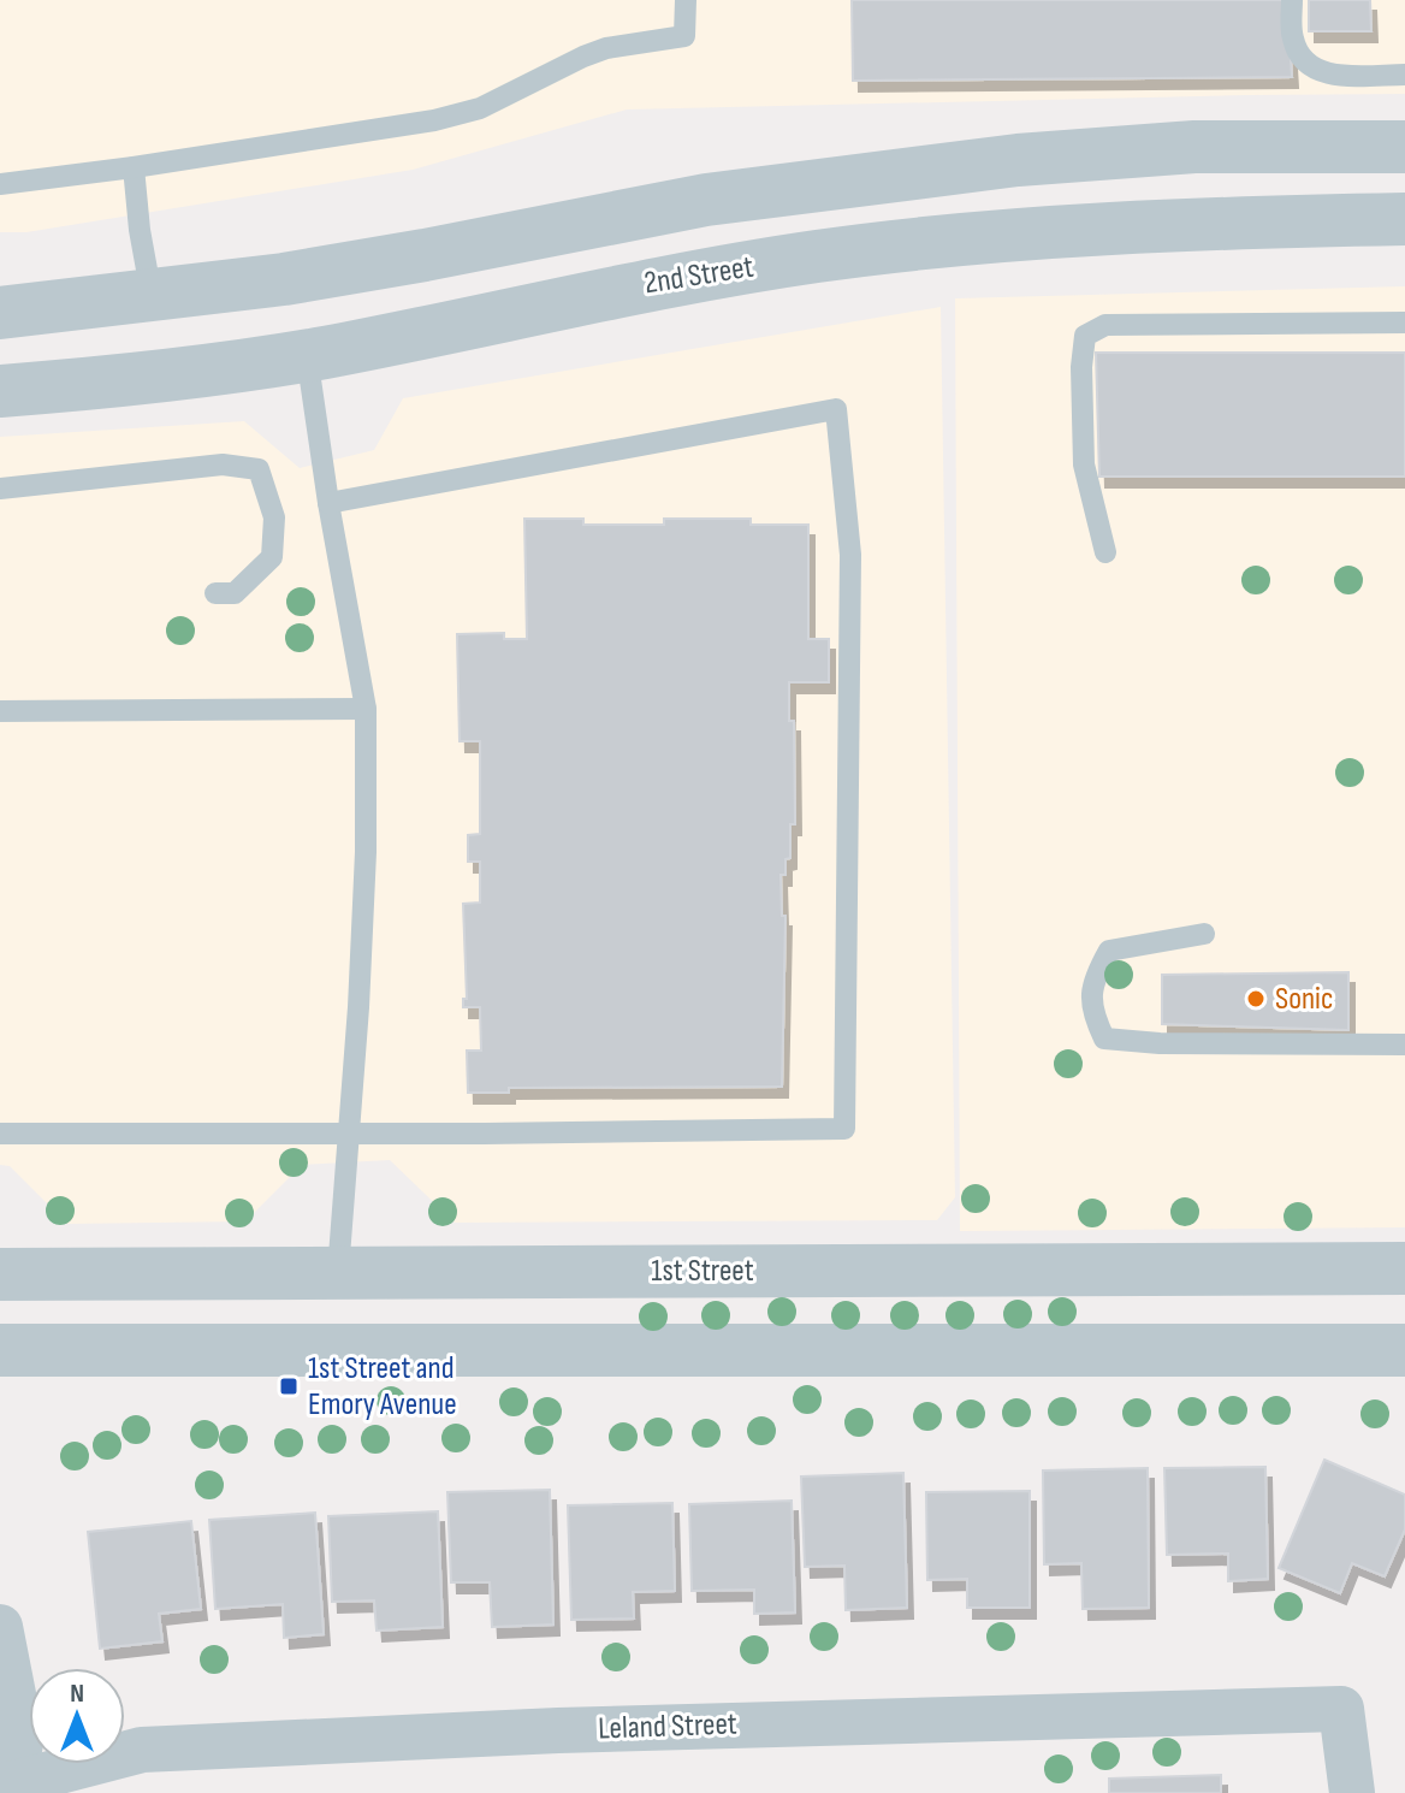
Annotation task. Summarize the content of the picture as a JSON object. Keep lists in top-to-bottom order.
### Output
{
  "streets": {
    "street": ["2nd Street", "1st Street", "Leland Street"]
  },
  "places": {
    "other": ["Sonic"],
    "transit": ["1st Street and Emory Avenue"]
  },
  "north": "top"
}
